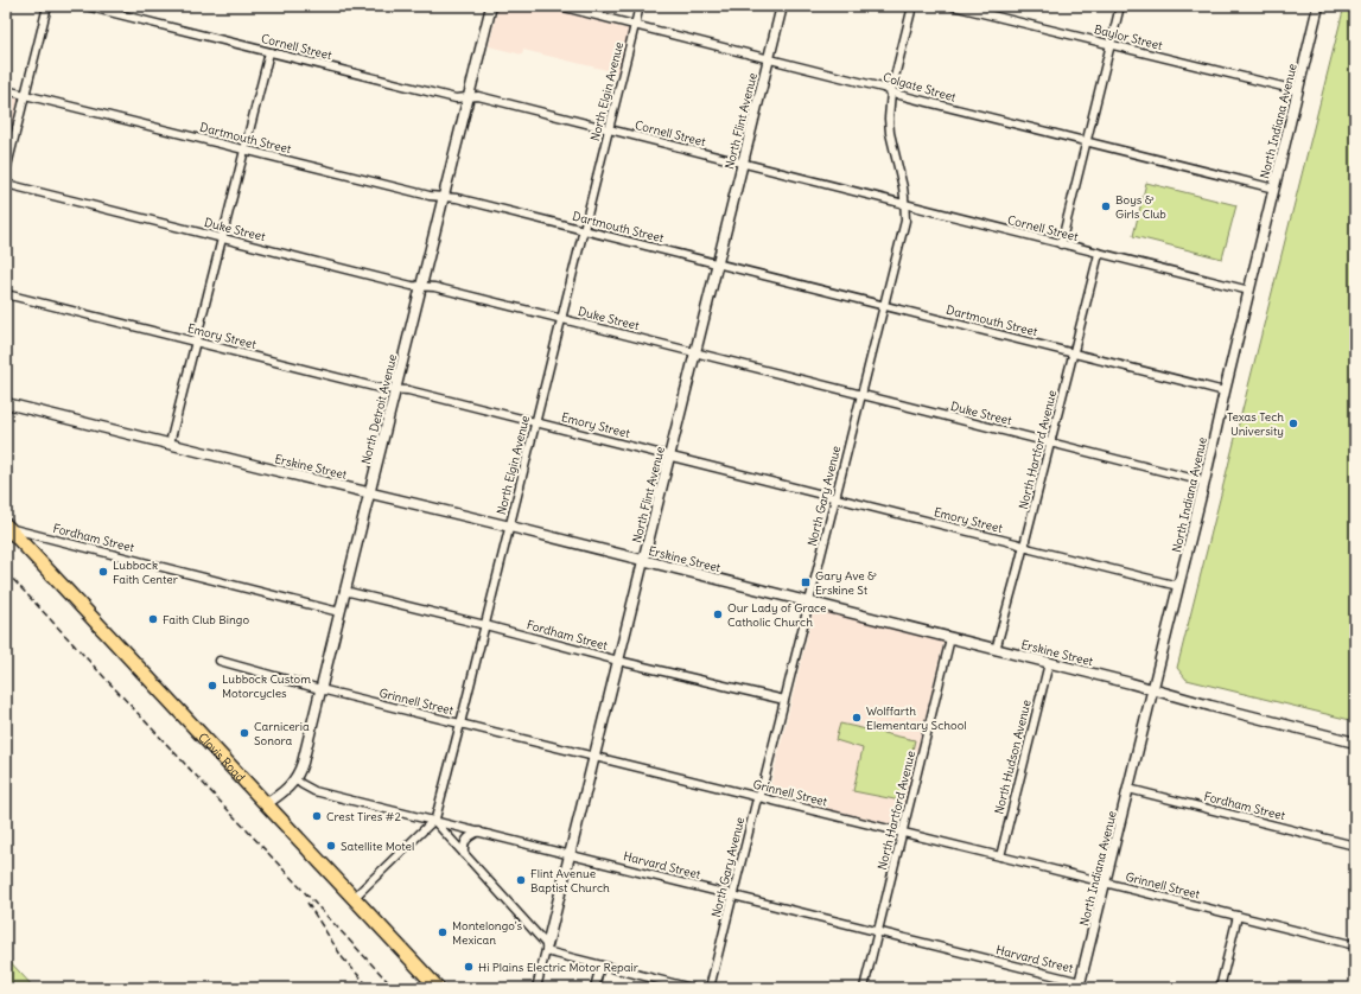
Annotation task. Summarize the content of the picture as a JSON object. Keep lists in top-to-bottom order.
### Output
{
  "streets": {
    "highway": ["Clovis Road"],
    "street": [
      "Baylor Street",
      "Cornell Street",
      "Colgate Street",
      "North Elgin Avenue",
      "North Flint Avenue",
      "North Indiana Avenue",
      "Dartmouth Street",
      "Duke Street",
      "Emory Street",
      "North Detroit Avenue",
      "North Hartford Avenue",
      "Erskine Street",
      "North Gary Avenue",
      "Fordham Street",
      "Grinnell Street",
      "North Hudson Avenue",
      "Harvard Street"
    ]
  },
  "crossings": [
    ["Baylor Street", "North Indiana Avenue"],
    ["Cornell Street", "North Elgin Avenue"],
    ["Cornell Street", "North Flint Avenue"],
    ["Cornell Street", "North Indiana Avenue"],
    ["Cornell Street", "North Detroit Avenue"],
    ["Cornell Street", "North Hartford Avenue"],
    ["Cornell Street", "North Gary Avenue"],
    ["Colgate Street", "North Elgin Avenue"],
    ["Colgate Street", "North Flint Avenue"],
    ["Colgate Street", "North Indiana Avenue"],
    ["Colgate Street", "North Gary Avenue"],
    ["North Elgin Avenue", "Dartmouth Street"],
    ["North Elgin Avenue", "Duke Street"],
    ["North Elgin Avenue", "Emory Street"],
    ["North Elgin Avenue", "Erskine Street"],
    ["North Elgin Avenue", "Fordham Street"],
    ["North Elgin Avenue", "Grinnell Street"],
    ["North Elgin Avenue", "Harvard Street"],
    ["North Flint Avenue", "Dartmouth Street"],
    ["North Flint Avenue", "Duke Street"],
    ["North Flint Avenue", "Emory Street"],
    ["North Flint Avenue", "Erskine Street"],
    ["North Flint Avenue", "Fordham Street"],
    ["North Flint Avenue", "Grinnell Street"],
    ["North Flint Avenue", "Harvard Street"],
    ["North Indiana Avenue", "Dartmouth Street"],
    ["North Indiana Avenue", "Duke Street"],
    ["North Indiana Avenue", "Emory Street"],
    ["North Indiana Avenue", "Erskine Street"],
    ["North Indiana Avenue", "Fordham Street"],
    ["North Indiana Avenue", "Grinnell Street"],
    ["North Indiana Avenue", "Harvard Street"],
    ["Dartmouth Street", "North Detroit Avenue"],
    ["Dartmouth Street", "North Hartford Avenue"],
    ["Dartmouth Street", "North Gary Avenue"],
    ["Duke Street", "North Detroit Avenue"],
    ["Duke Street", "North Hartford Avenue"],
    ["Duke Street", "North Gary Avenue"],
    ["Emory Street", "North Detroit Avenue"],
    ["Emory Street", "North Hartford Avenue"],
    ["Emory Street", "North Gary Avenue"],
    ["North Detroit Avenue", "Erskine Street"],
    ["North Detroit Avenue", "Fordham Street"],
    ["North Detroit Avenue", "Grinnell Street"],
    ["North Detroit Avenue", "Clovis Road"],
    ["North Detroit Avenue", "Harvard Street"],
    ["North Hartford Avenue", "Erskine Street"],
    ["North Hartford Avenue", "Grinnell Street"],
    ["North Hartford Avenue", "Harvard Street"],
    ["Erskine Street", "North Gary Avenue"],
    ["Erskine Street", "North Hudson Avenue"],
    ["North Gary Avenue", "Fordham Street"],
    ["North Gary Avenue", "Grinnell Street"],
    ["North Gary Avenue", "Harvard Street"],
    ["Fordham Street", "Clovis Road"],
    ["Grinnell Street", "North Hudson Avenue"]
  ],
  "places": {
    "other": [
      "Boys & Girls Club",
      "Texas Tech University",
      "Lubbock Faith Center",
      "Our Lady of Grace Catholic Church",
      "Faith Club Bingo",
      "Lubbock Custom Motorcycles",
      "Wolffarth Elementary School",
      "Carniceria Sonora",
      "Crest Tires #2",
      "Satellite Motel",
      "Flint Avenue Baptist Church",
      "Montelongo's Mexican",
      "Hi Plains Electric Motor Repair"
    ],
    "transit": ["Gary Ave & Erskine St"]
  }
}
